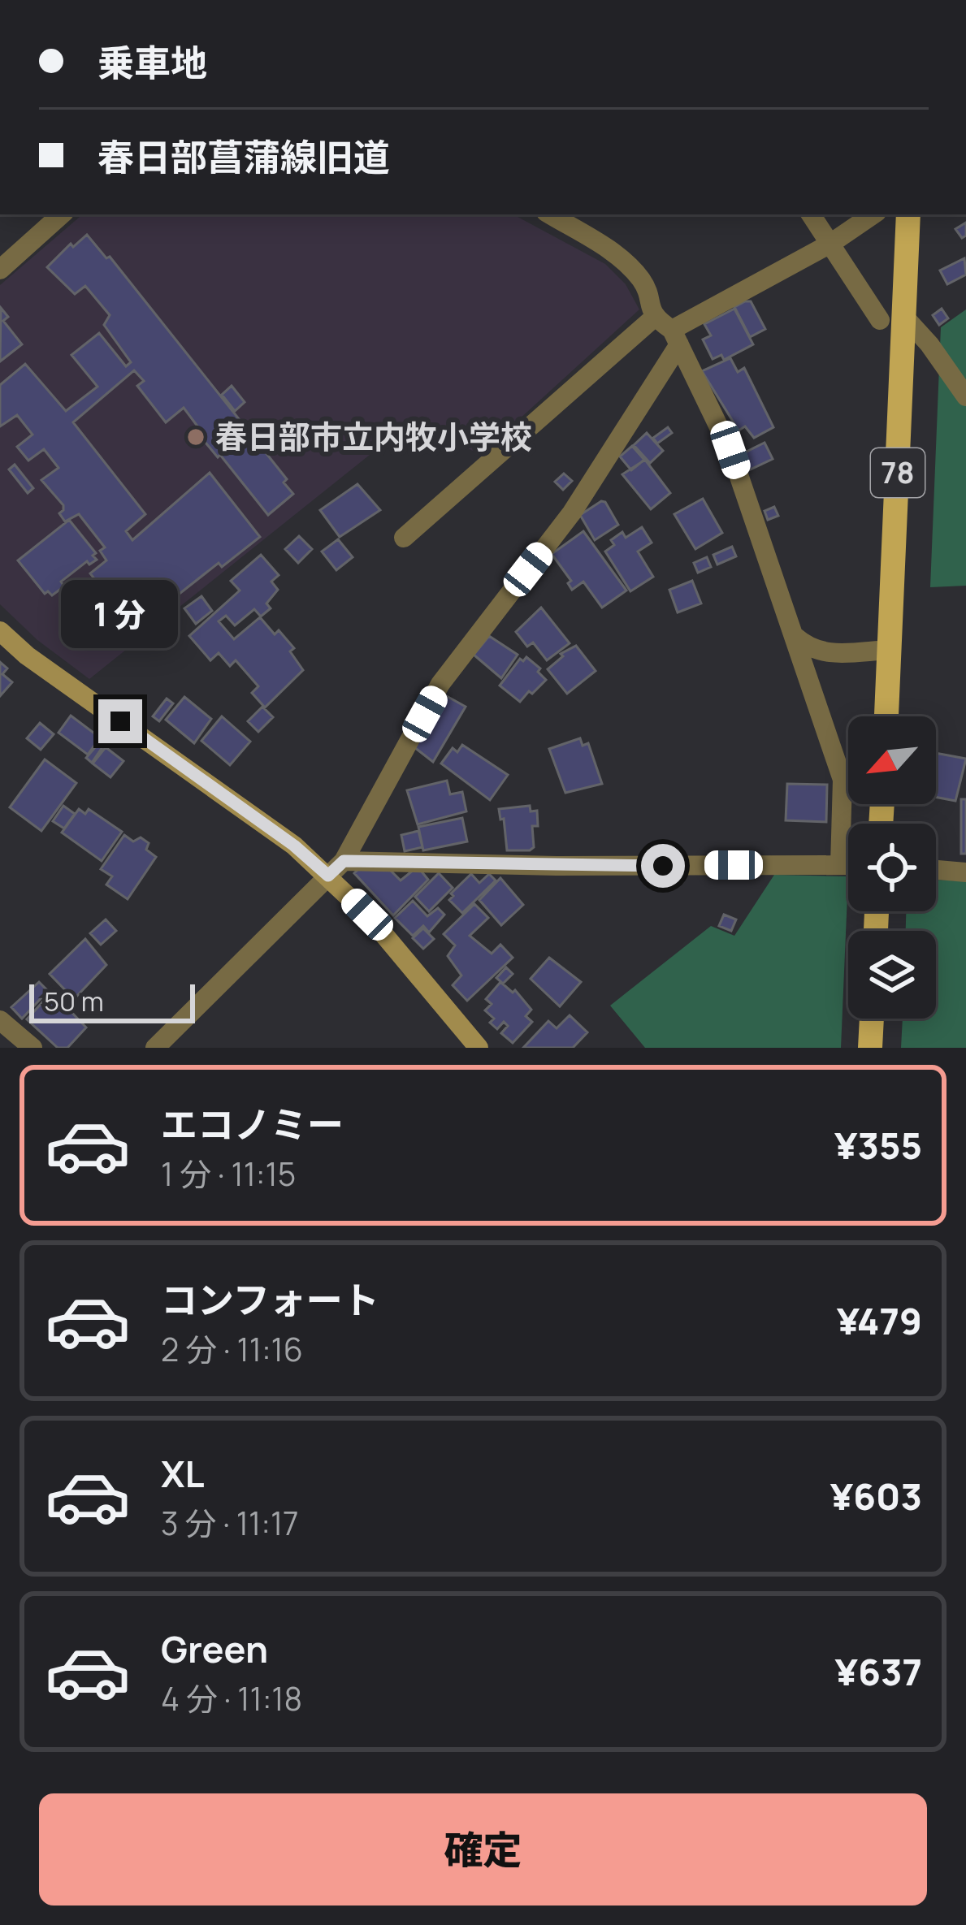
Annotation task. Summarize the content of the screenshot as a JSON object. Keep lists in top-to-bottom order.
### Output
{
  "streets": {
    "main road": ["78"]
  },
  "places": ["春日部市立内牧小学校"],
  "scale_bar": "50 m",
  "north": "bottom left",
  "page": {
    "banner": ["乗車地", "春日部菖蒲線旧道"],
    "bubble": "1 分",
    "scale": "50 m",
    "list": [
      {
        "name": "エコノミー",
        "note": "1 分 · 11:15",
        "value": "¥355"
      },
      {
        "name": "コンフォート",
        "note": "2 分 · 11:16",
        "value": "¥479"
      },
      {
        "name": "XL",
        "note": "3 分 · 11:17",
        "value": "¥603"
      },
      {
        "name": "Green",
        "note": "4 分 · 11:18",
        "value": "¥637"
      }
    ],
    "buttons": "確定"
  }
}
